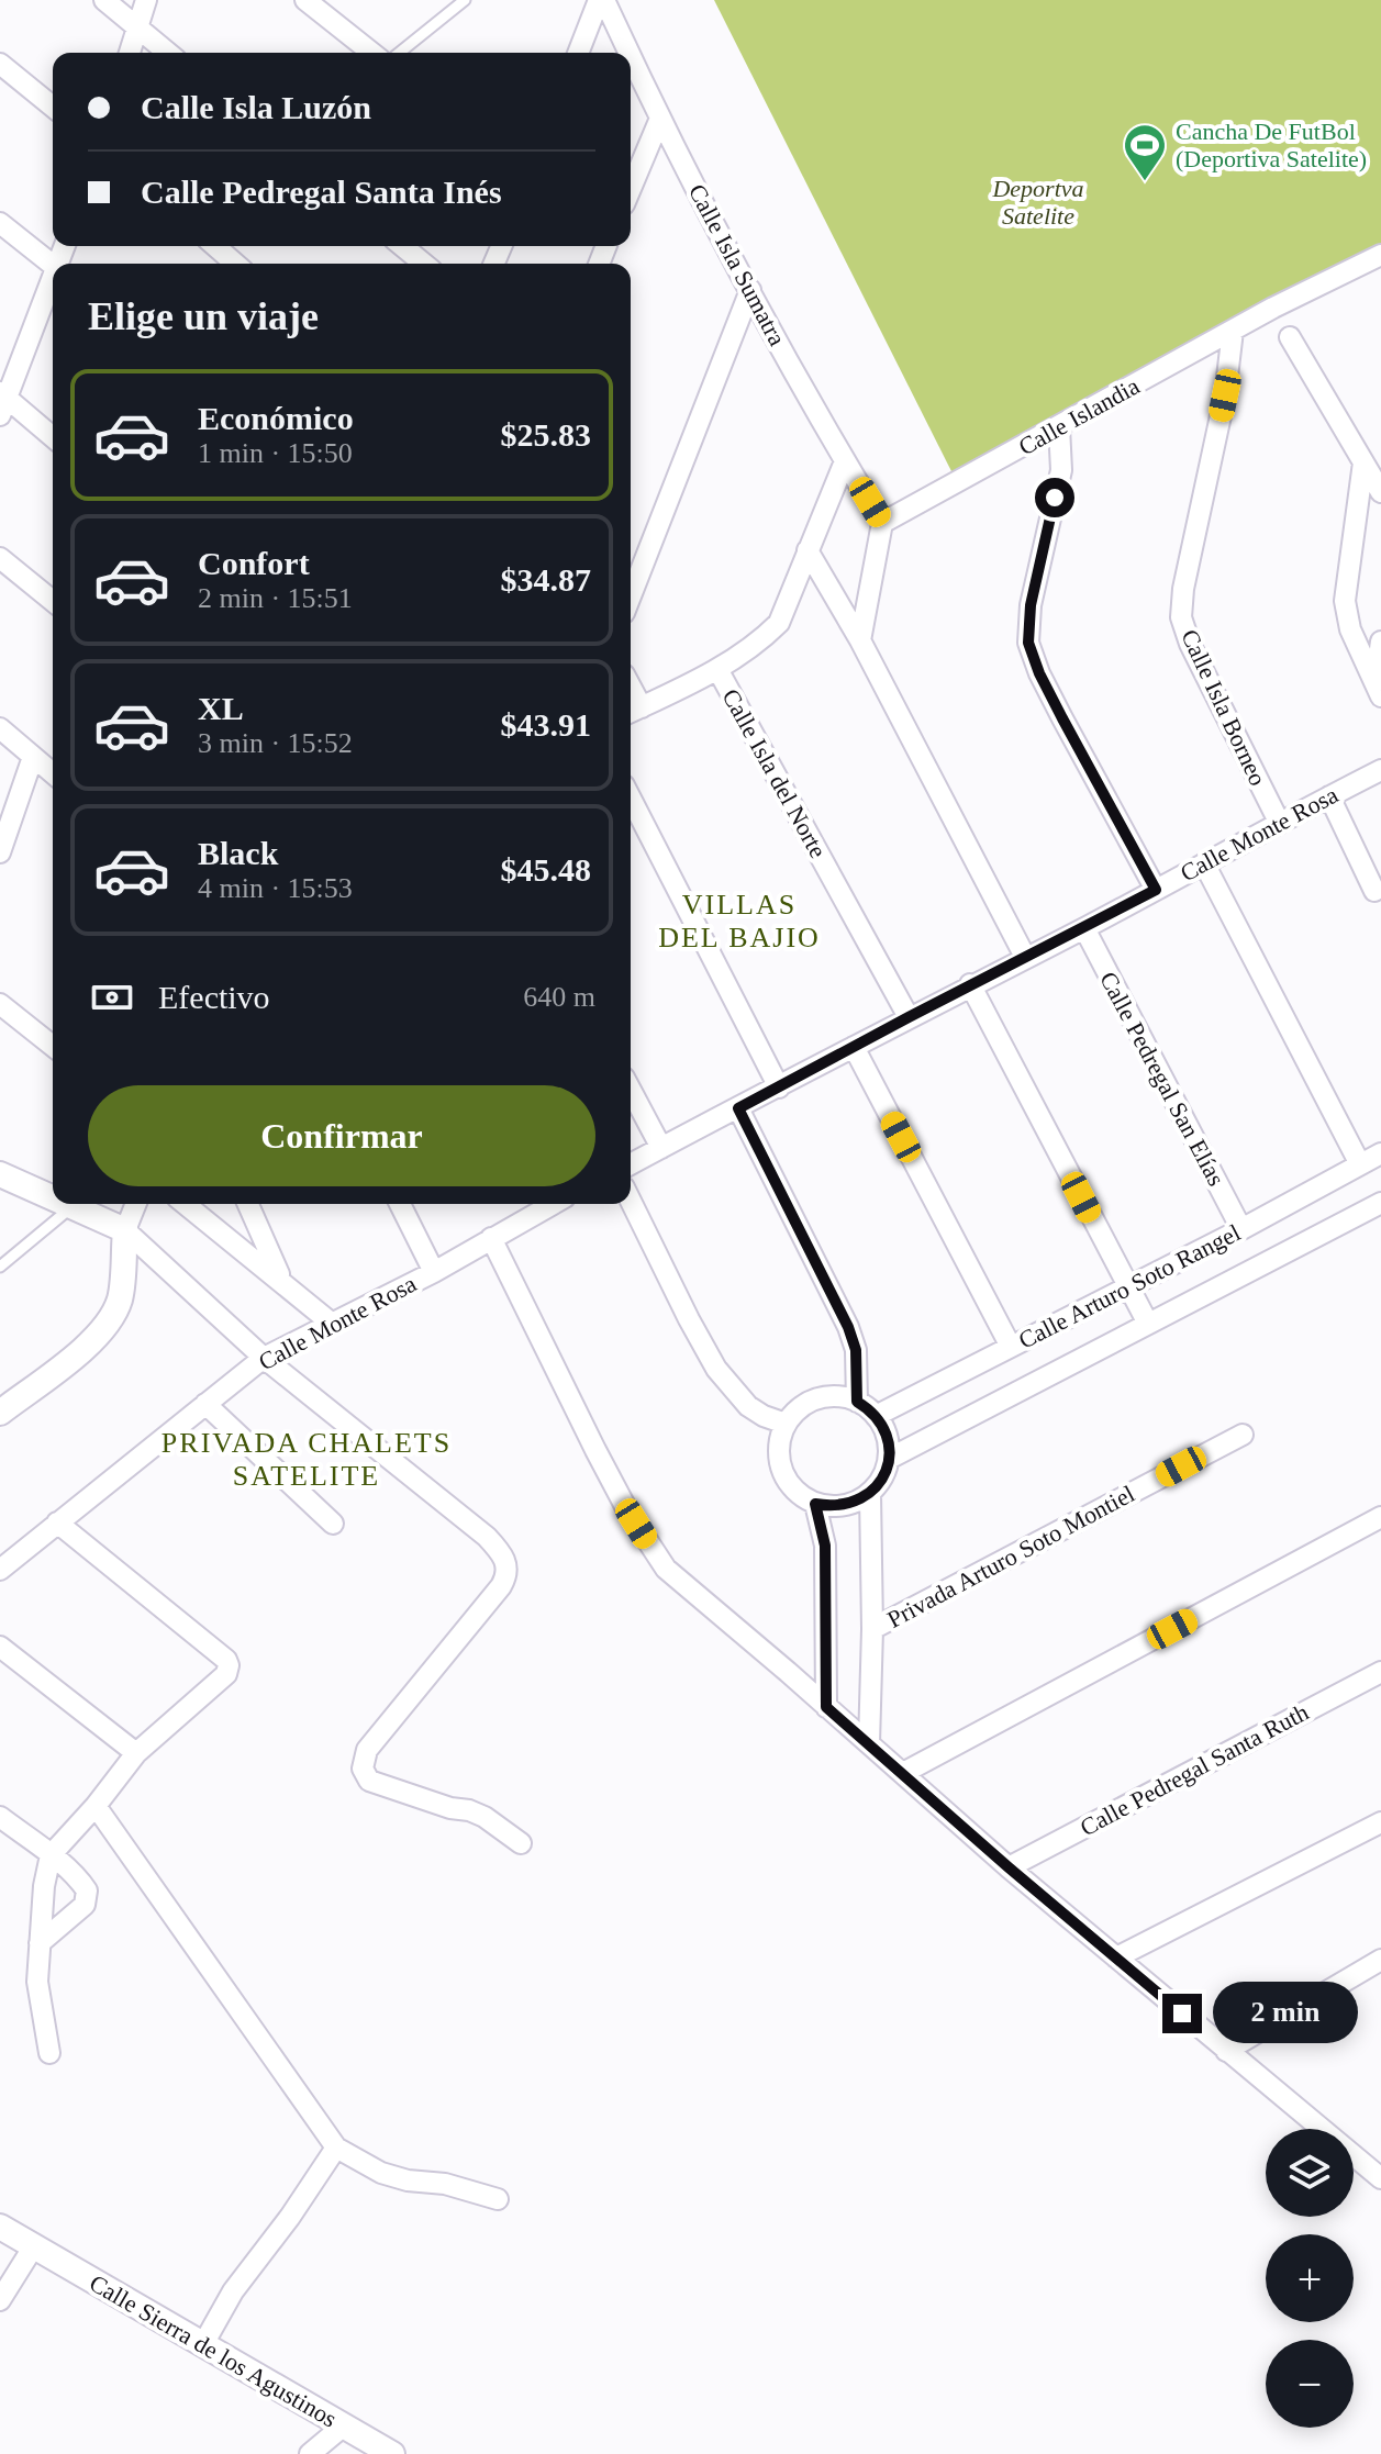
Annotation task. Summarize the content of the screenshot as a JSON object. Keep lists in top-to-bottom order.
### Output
{
  "streets": {
    "street": [
      "Calle Isla Sumatra",
      "Calle Islandia",
      "Calle Isla Borneo",
      "Calle Isla del Norte",
      "Calle Monte Rosa",
      "Calle Pedregal San Elías",
      "Calle Arturo Soto Rangel",
      "Privada Arturo Soto Montiel",
      "Calle Pedregal Santa Ruth",
      "Calle Sierra de los Agustinos"
    ]
  },
  "crossings": [
    ["Calle Isla Sumatra", "Calle Islandia"],
    ["Calle Islandia", "Calle Isla Borneo"],
    ["Calle Isla Borneo", "Calle Monte Rosa"],
    ["Calle Isla del Norte", "Calle Monte Rosa"],
    ["Calle Monte Rosa", "Calle Pedregal San Elías"],
    ["Calle Pedregal San Elías", "Calle Arturo Soto Rangel"]
  ],
  "districts": ["VILLAS DEL BAJIO", "PRIVADA CHALETS SATELITE"],
  "parks": ["Deportva Satelite"],
  "places": {
    "sports": ["Cancha De FutBol (Deportiva Satelite)"]
  },
  "page": {
    "banner": ["Calle Isla Luzón", "Calle Pedregal Santa Inés"],
    "heading": "Elige un viaje",
    "list": [
      {
        "name": "Económico",
        "note": "1 min · 15:50",
        "value": "$25.83"
      },
      {
        "name": "Confort",
        "note": "2 min · 15:51",
        "value": "$34.87"
      },
      {
        "name": "XL",
        "note": "3 min · 15:52",
        "value": "$43.91"
      },
      {
        "name": "Black",
        "note": "4 min · 15:53",
        "value": "$45.48"
      }
    ],
    "pay": ["Efectivo", "640 m"],
    "buttons": "Confirmar",
    "bubble": "2 min",
    "map_buttons": ["+", "−"]
  }
}
